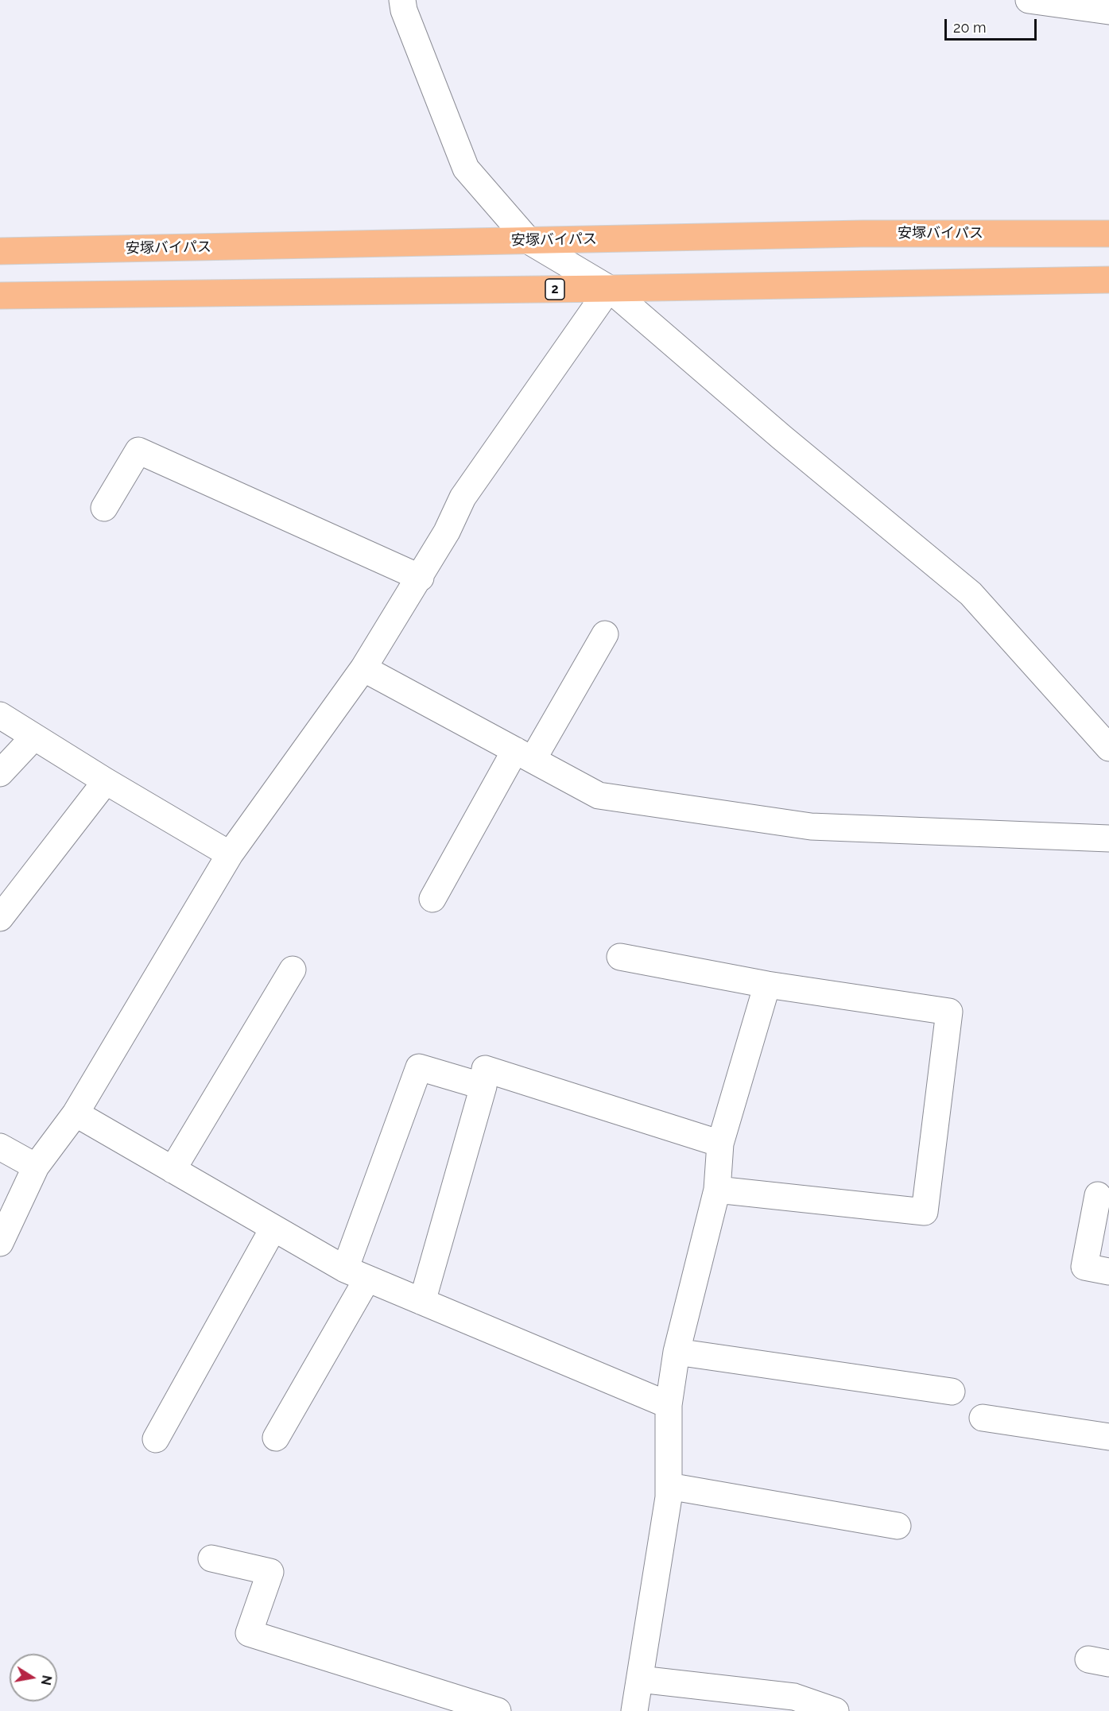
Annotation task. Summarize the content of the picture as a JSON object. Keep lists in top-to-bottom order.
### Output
{
  "streets": {
    "main road": ["安塚バイパス", "2"]
  },
  "scale_bar": "20 m",
  "north": "right"
}
